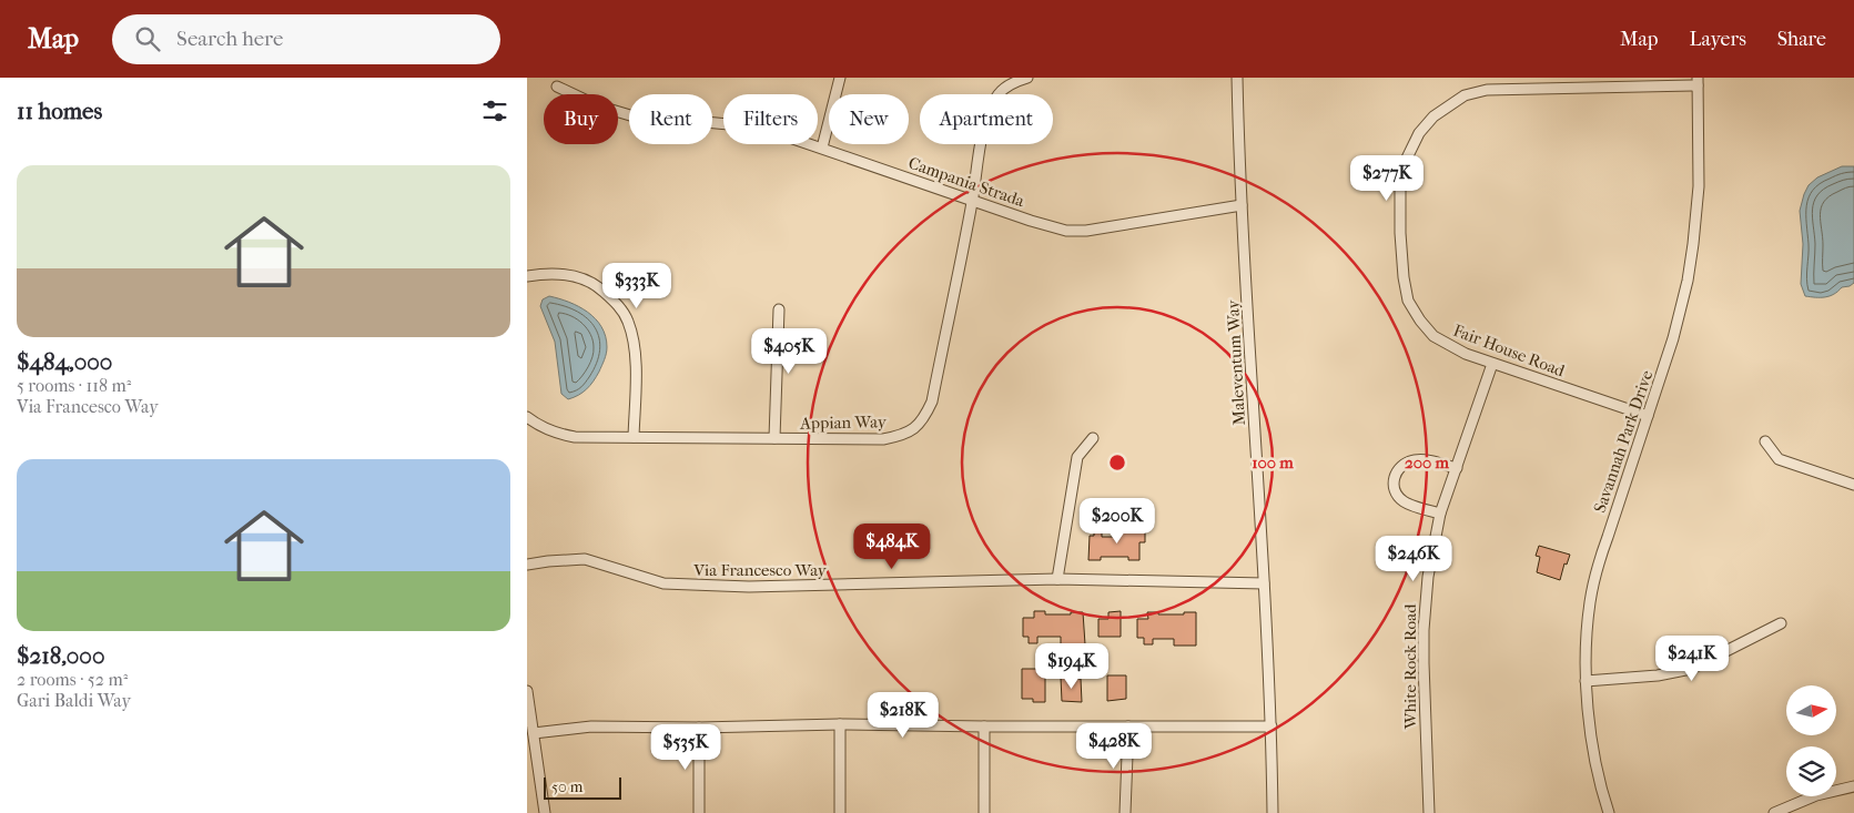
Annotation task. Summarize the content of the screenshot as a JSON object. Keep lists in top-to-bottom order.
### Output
{
  "streets": {
    "street": [
      "Campania Strada",
      "Fair House Road",
      "Maleventum Way",
      "Appian Way",
      "Savannah Park Drive",
      "Via Francesco Way",
      "White Rock Road"
    ]
  },
  "crossings": [
    ["Campania Strada", "Maleventum Way"],
    ["Campania Strada", "Appian Way"],
    ["Fair House Road", "Savannah Park Drive"],
    ["Fair House Road", "White Rock Road"],
    ["Maleventum Way", "Via Francesco Way"]
  ],
  "scale_bar": "50 m",
  "north": "right",
  "page": {
    "header": "Map",
    "search": "Search here",
    "nav": ["Map", "Layers", "Share"],
    "heading": "11 homes",
    "chip": [
      "Buy",
      "Rent",
      "Filters",
      "New",
      "Apartment"
    ],
    "list": [
      {
        "name": "$484,000",
        "note": "5 rooms · 118 m² · Via Francesco Way"
      },
      {
        "name": "$218,000",
        "note": "2 rooms · 52 m² · Gari Baldi Way"
      }
    ],
    "price": [
      "$277K",
      "$333K",
      "$405K",
      "$200K",
      "$484K",
      "$246K",
      "$241K",
      "$194K",
      "$218K",
      "$428K",
      "$535K"
    ],
    "scale": "50 m"
  },
  "rings": ["100 m", "200 m"]
}
